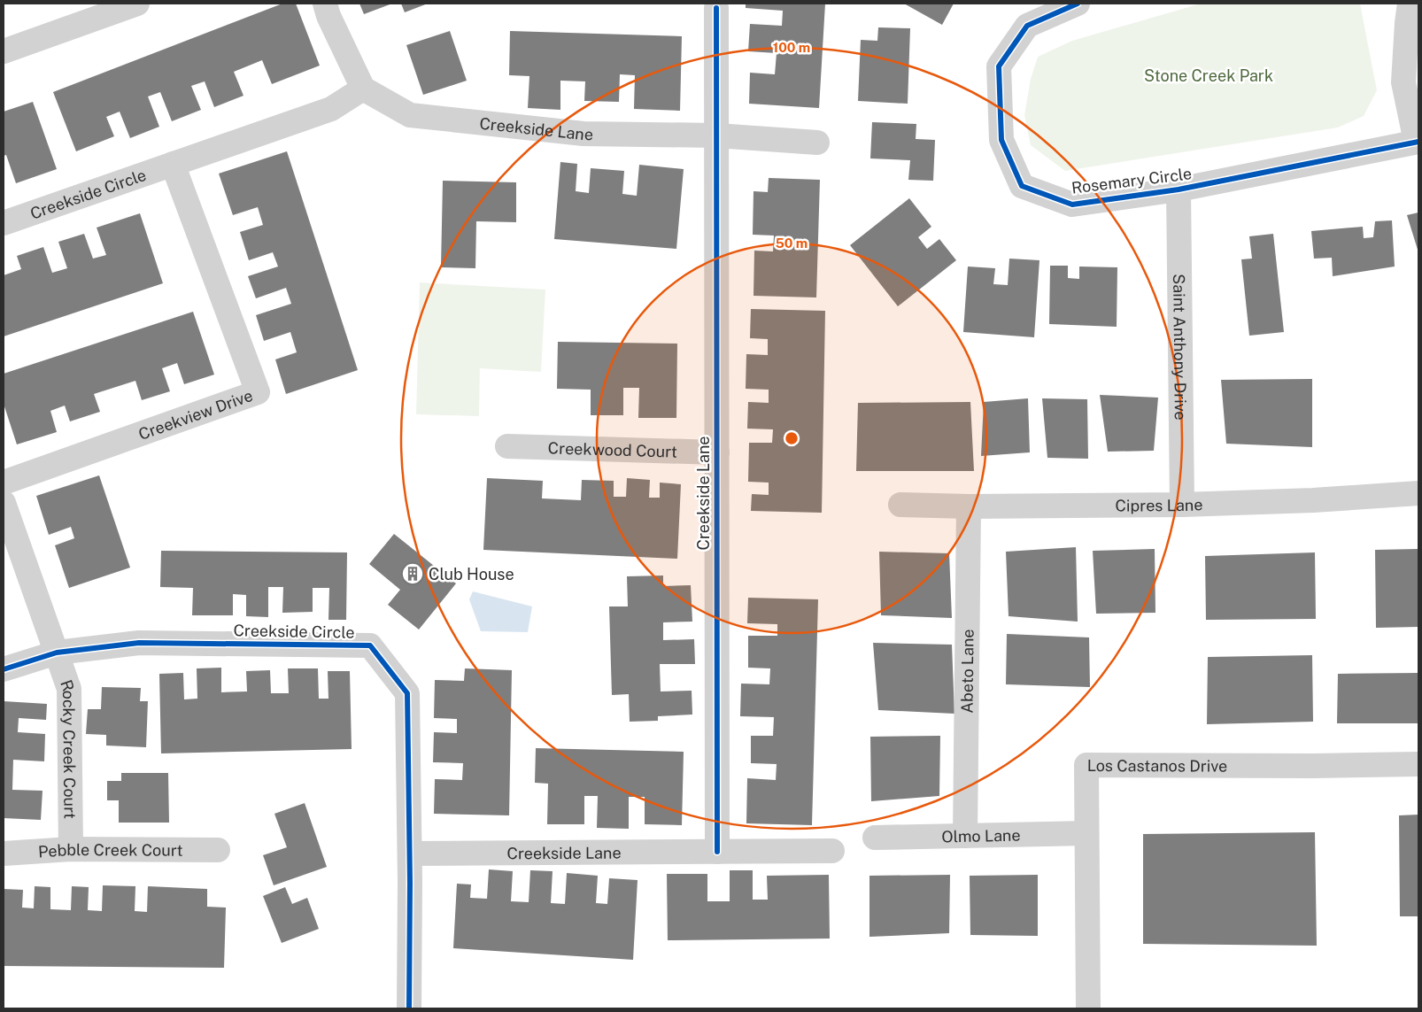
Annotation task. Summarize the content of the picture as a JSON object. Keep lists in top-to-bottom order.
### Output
{
  "streets": {
    "street": [
      "Creekside Lane",
      "Rosemary Circle",
      "Creekside Circle",
      "Saint Anthony Drive",
      "Creekview Drive",
      "Creekwood Court",
      "Cipres Lane",
      "Abeto Lane",
      "Rocky Creek Court",
      "Los Castanos Drive",
      "Olmo Lane",
      "Pebble Creek Court"
    ]
  },
  "crossings": [
    ["Creekside Lane", "Creekside Circle"],
    ["Creekside Lane", "Creekwood Court"],
    ["Rosemary Circle", "Saint Anthony Drive"],
    ["Creekside Circle", "Creekview Drive"],
    ["Creekside Circle", "Rocky Creek Court"],
    ["Saint Anthony Drive", "Cipres Lane"],
    ["Cipres Lane", "Abeto Lane"],
    ["Abeto Lane", "Olmo Lane"],
    ["Rocky Creek Court", "Pebble Creek Court"],
    ["Los Castanos Drive", "Olmo Lane"]
  ],
  "parks": ["Stone Creek Park"],
  "places": {
    "building": ["Club House"]
  },
  "rings": ["100 m", "50 m"]
}
